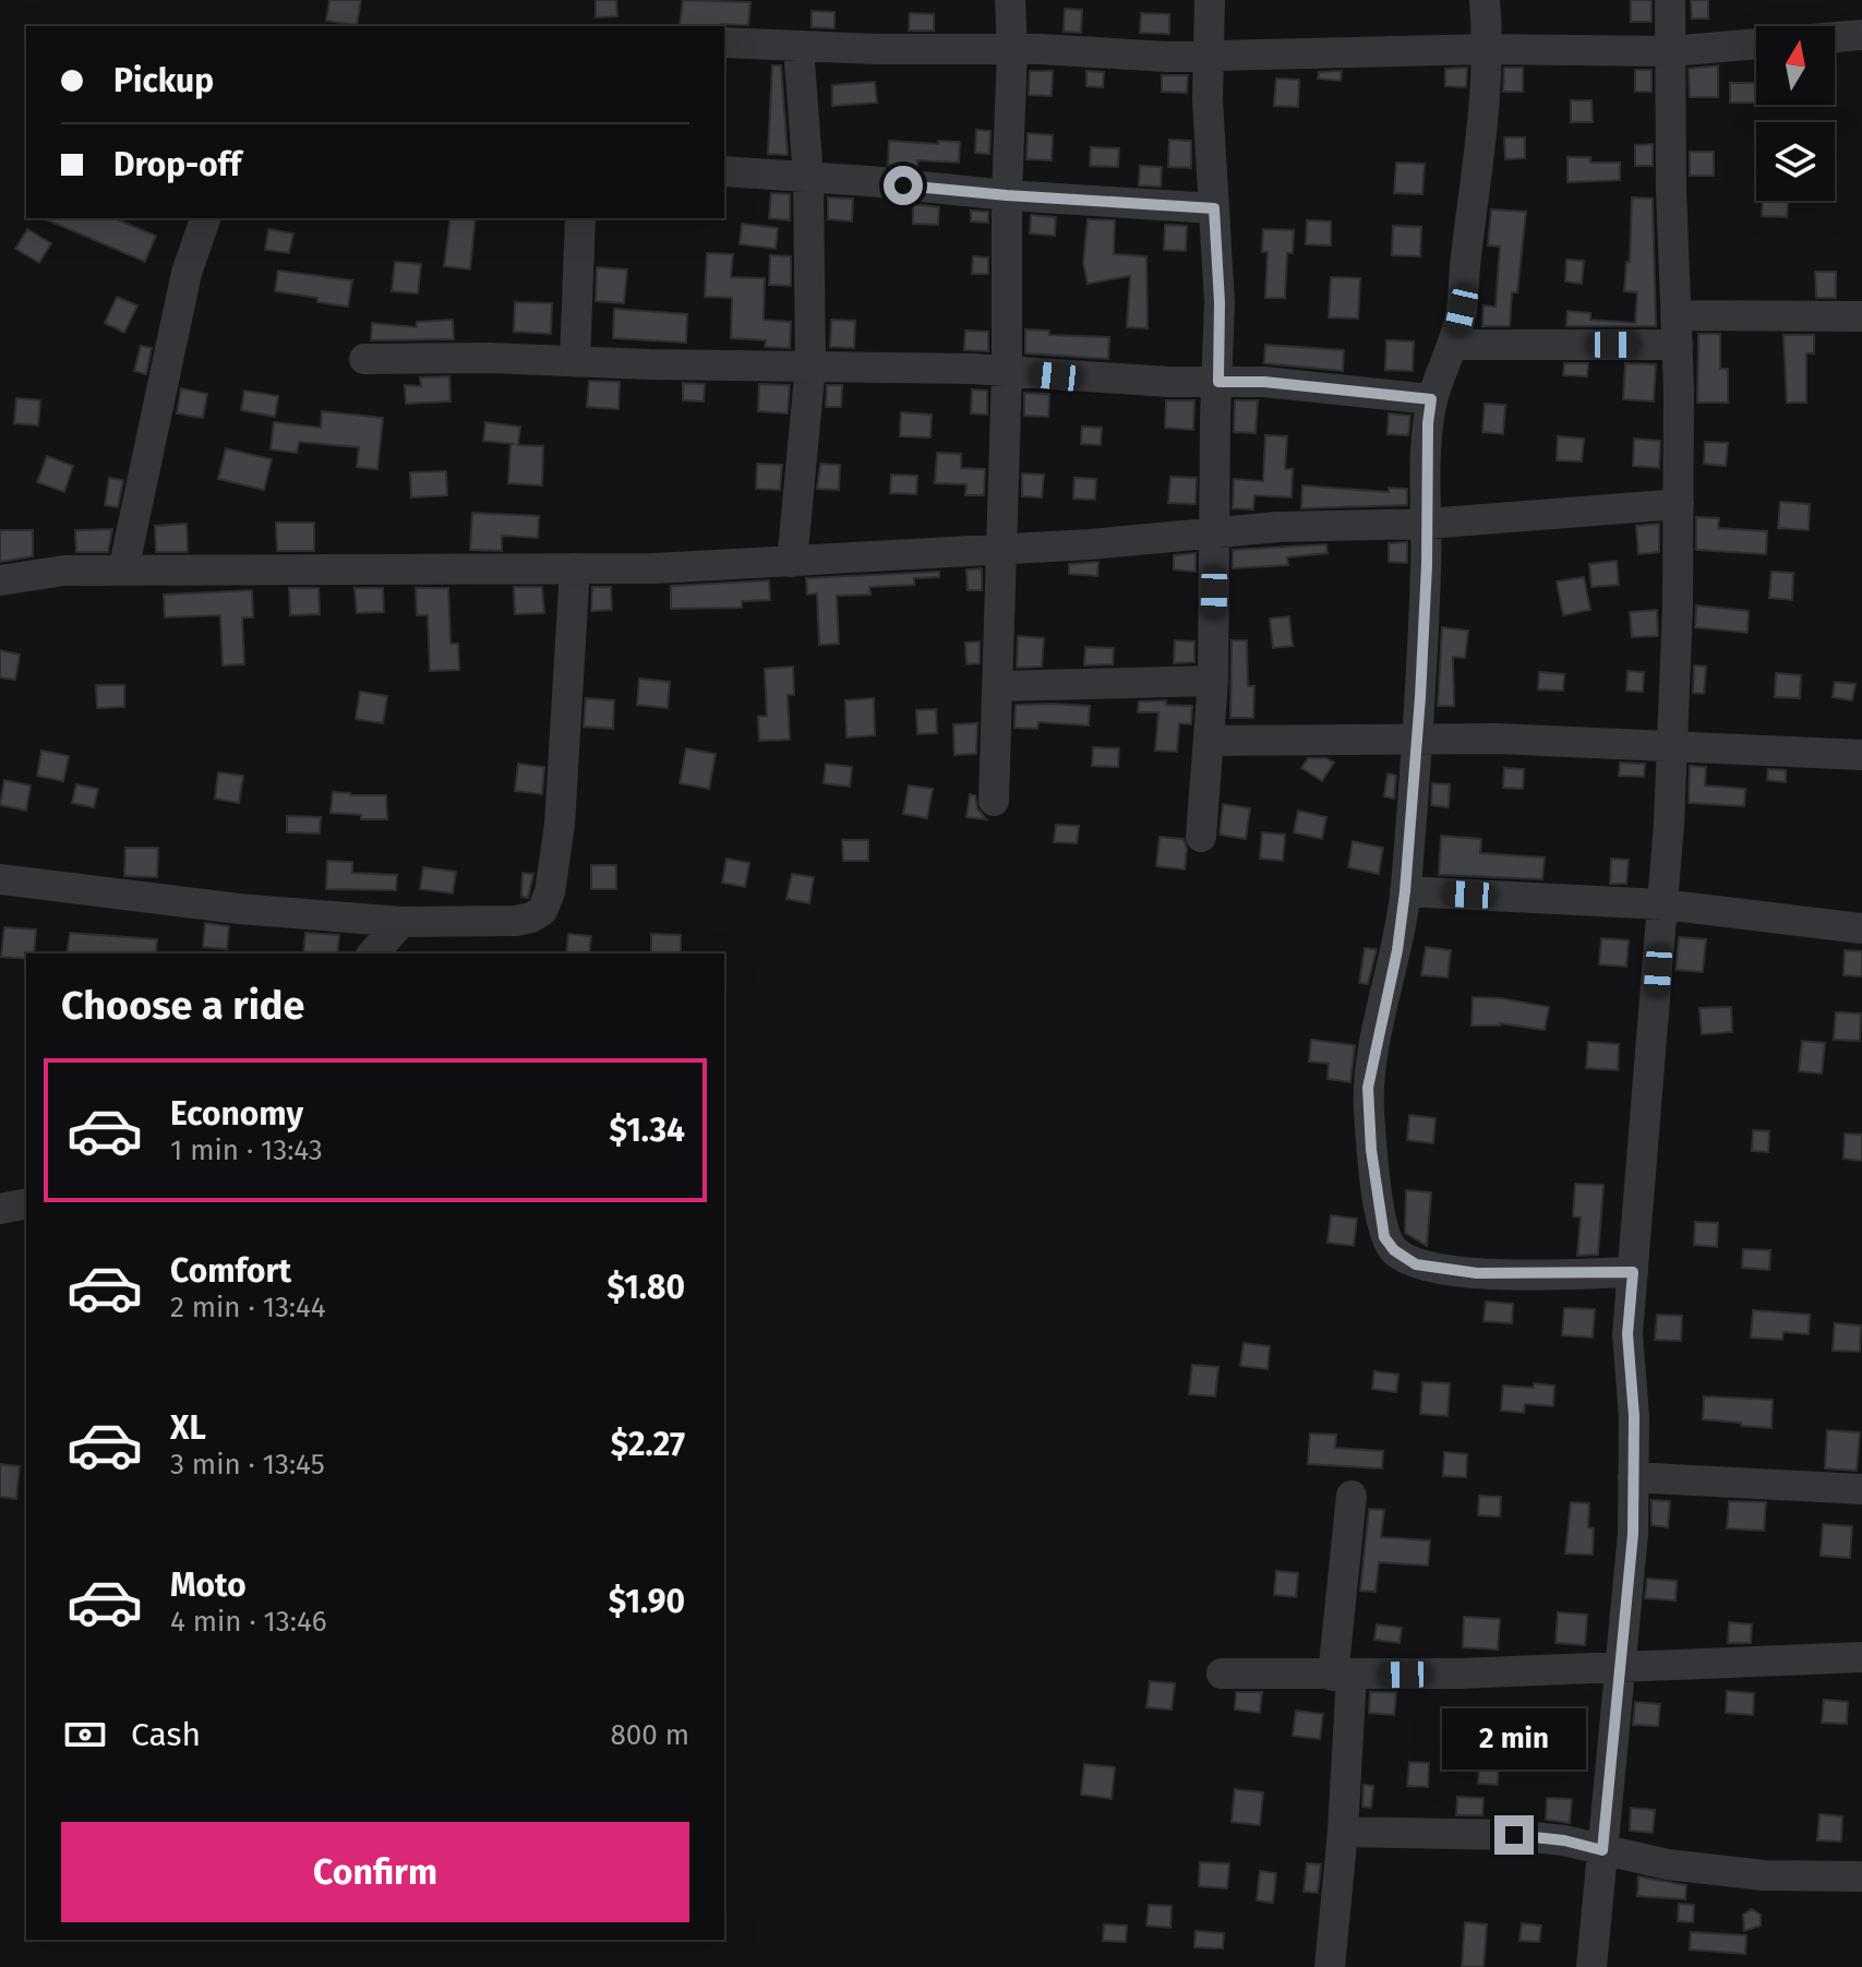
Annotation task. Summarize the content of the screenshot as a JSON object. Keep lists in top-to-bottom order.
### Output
{
  "north": "top",
  "page": {
    "banner": ["Pickup", "Drop-off"],
    "heading": "Choose a ride",
    "list": [
      {
        "name": "Economy",
        "note": "1 min · 13:43",
        "value": "$1.34"
      },
      {
        "name": "Comfort",
        "note": "2 min · 13:44",
        "value": "$1.80"
      },
      {
        "name": "XL",
        "note": "3 min · 13:45",
        "value": "$2.27"
      },
      {
        "name": "Moto",
        "note": "4 min · 13:46",
        "value": "$1.90"
      }
    ],
    "pay": ["Cash", "800 m"],
    "bubble": "2 min",
    "buttons": "Confirm"
  }
}
